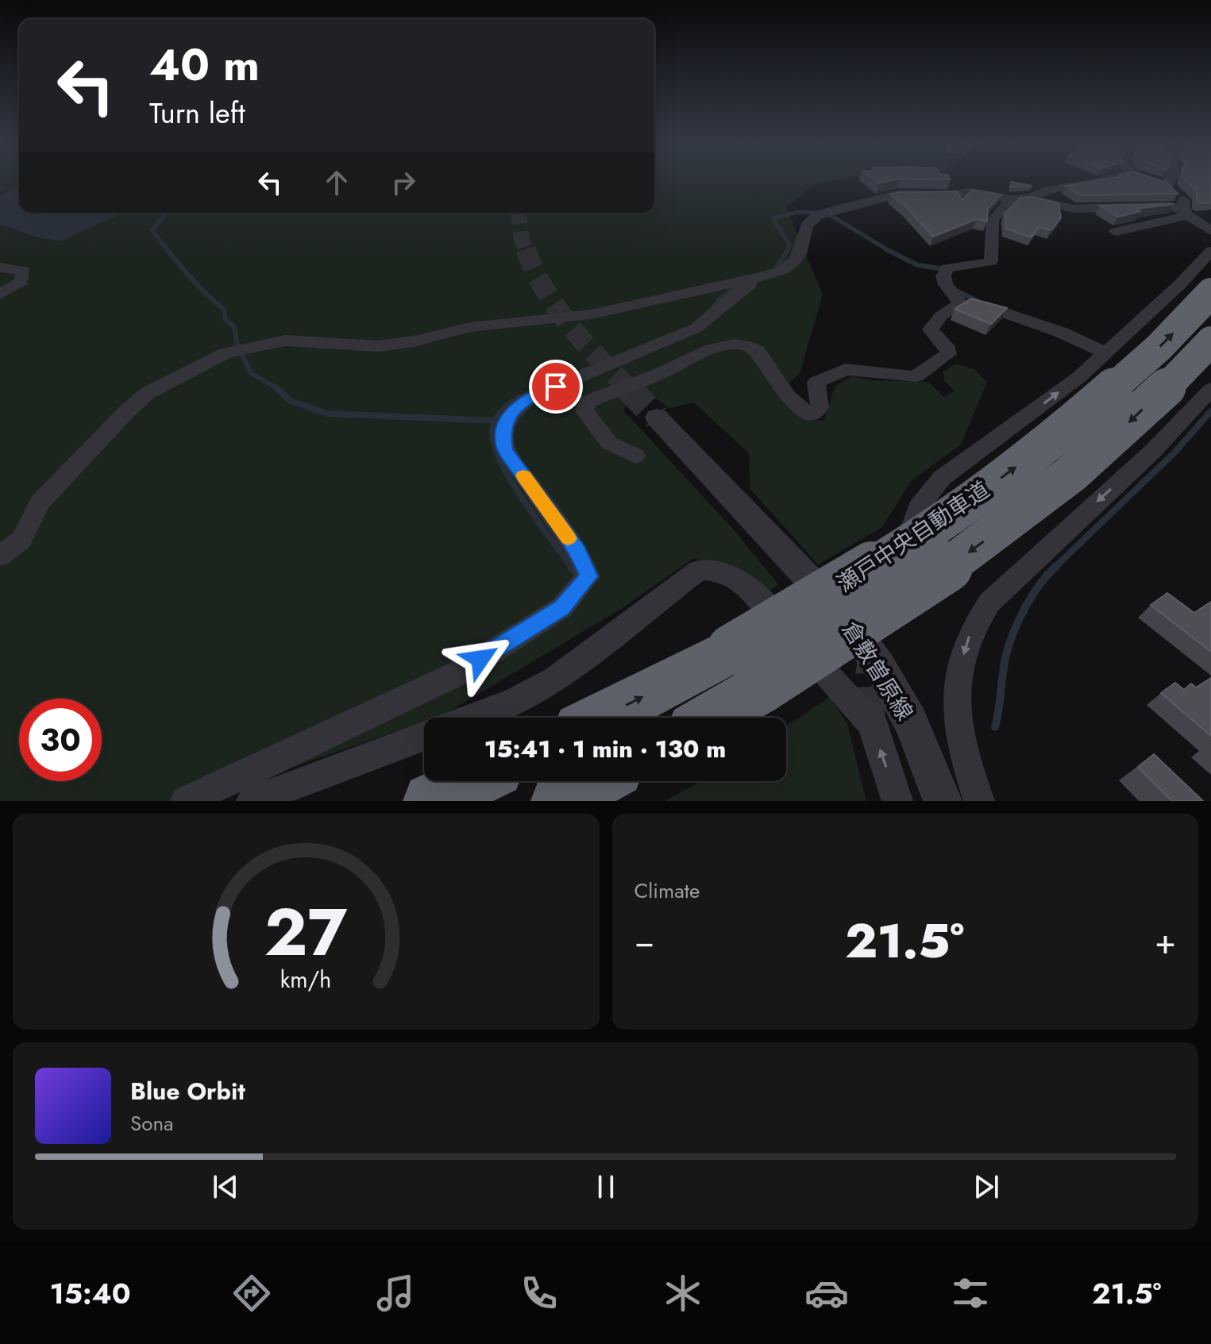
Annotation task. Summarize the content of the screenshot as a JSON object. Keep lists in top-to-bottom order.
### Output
{
  "streets": {
    "highway": ["瀬戸中央自動車道"],
    "street": ["倉敷曽原線"]
  },
  "page": {
    "turn": ["40 m", "Turn left"],
    "limit": "30",
    "trip": "15:41 · 1 min · 130 m",
    "tile": "Climate",
    "heat": ["−", "21.5°", "+"],
    "song": ["Blue Orbit", "Sona"],
    "tabs": ["15:40", "21.5°"],
    "gauge": ["27", "km/h"]
  }
}
